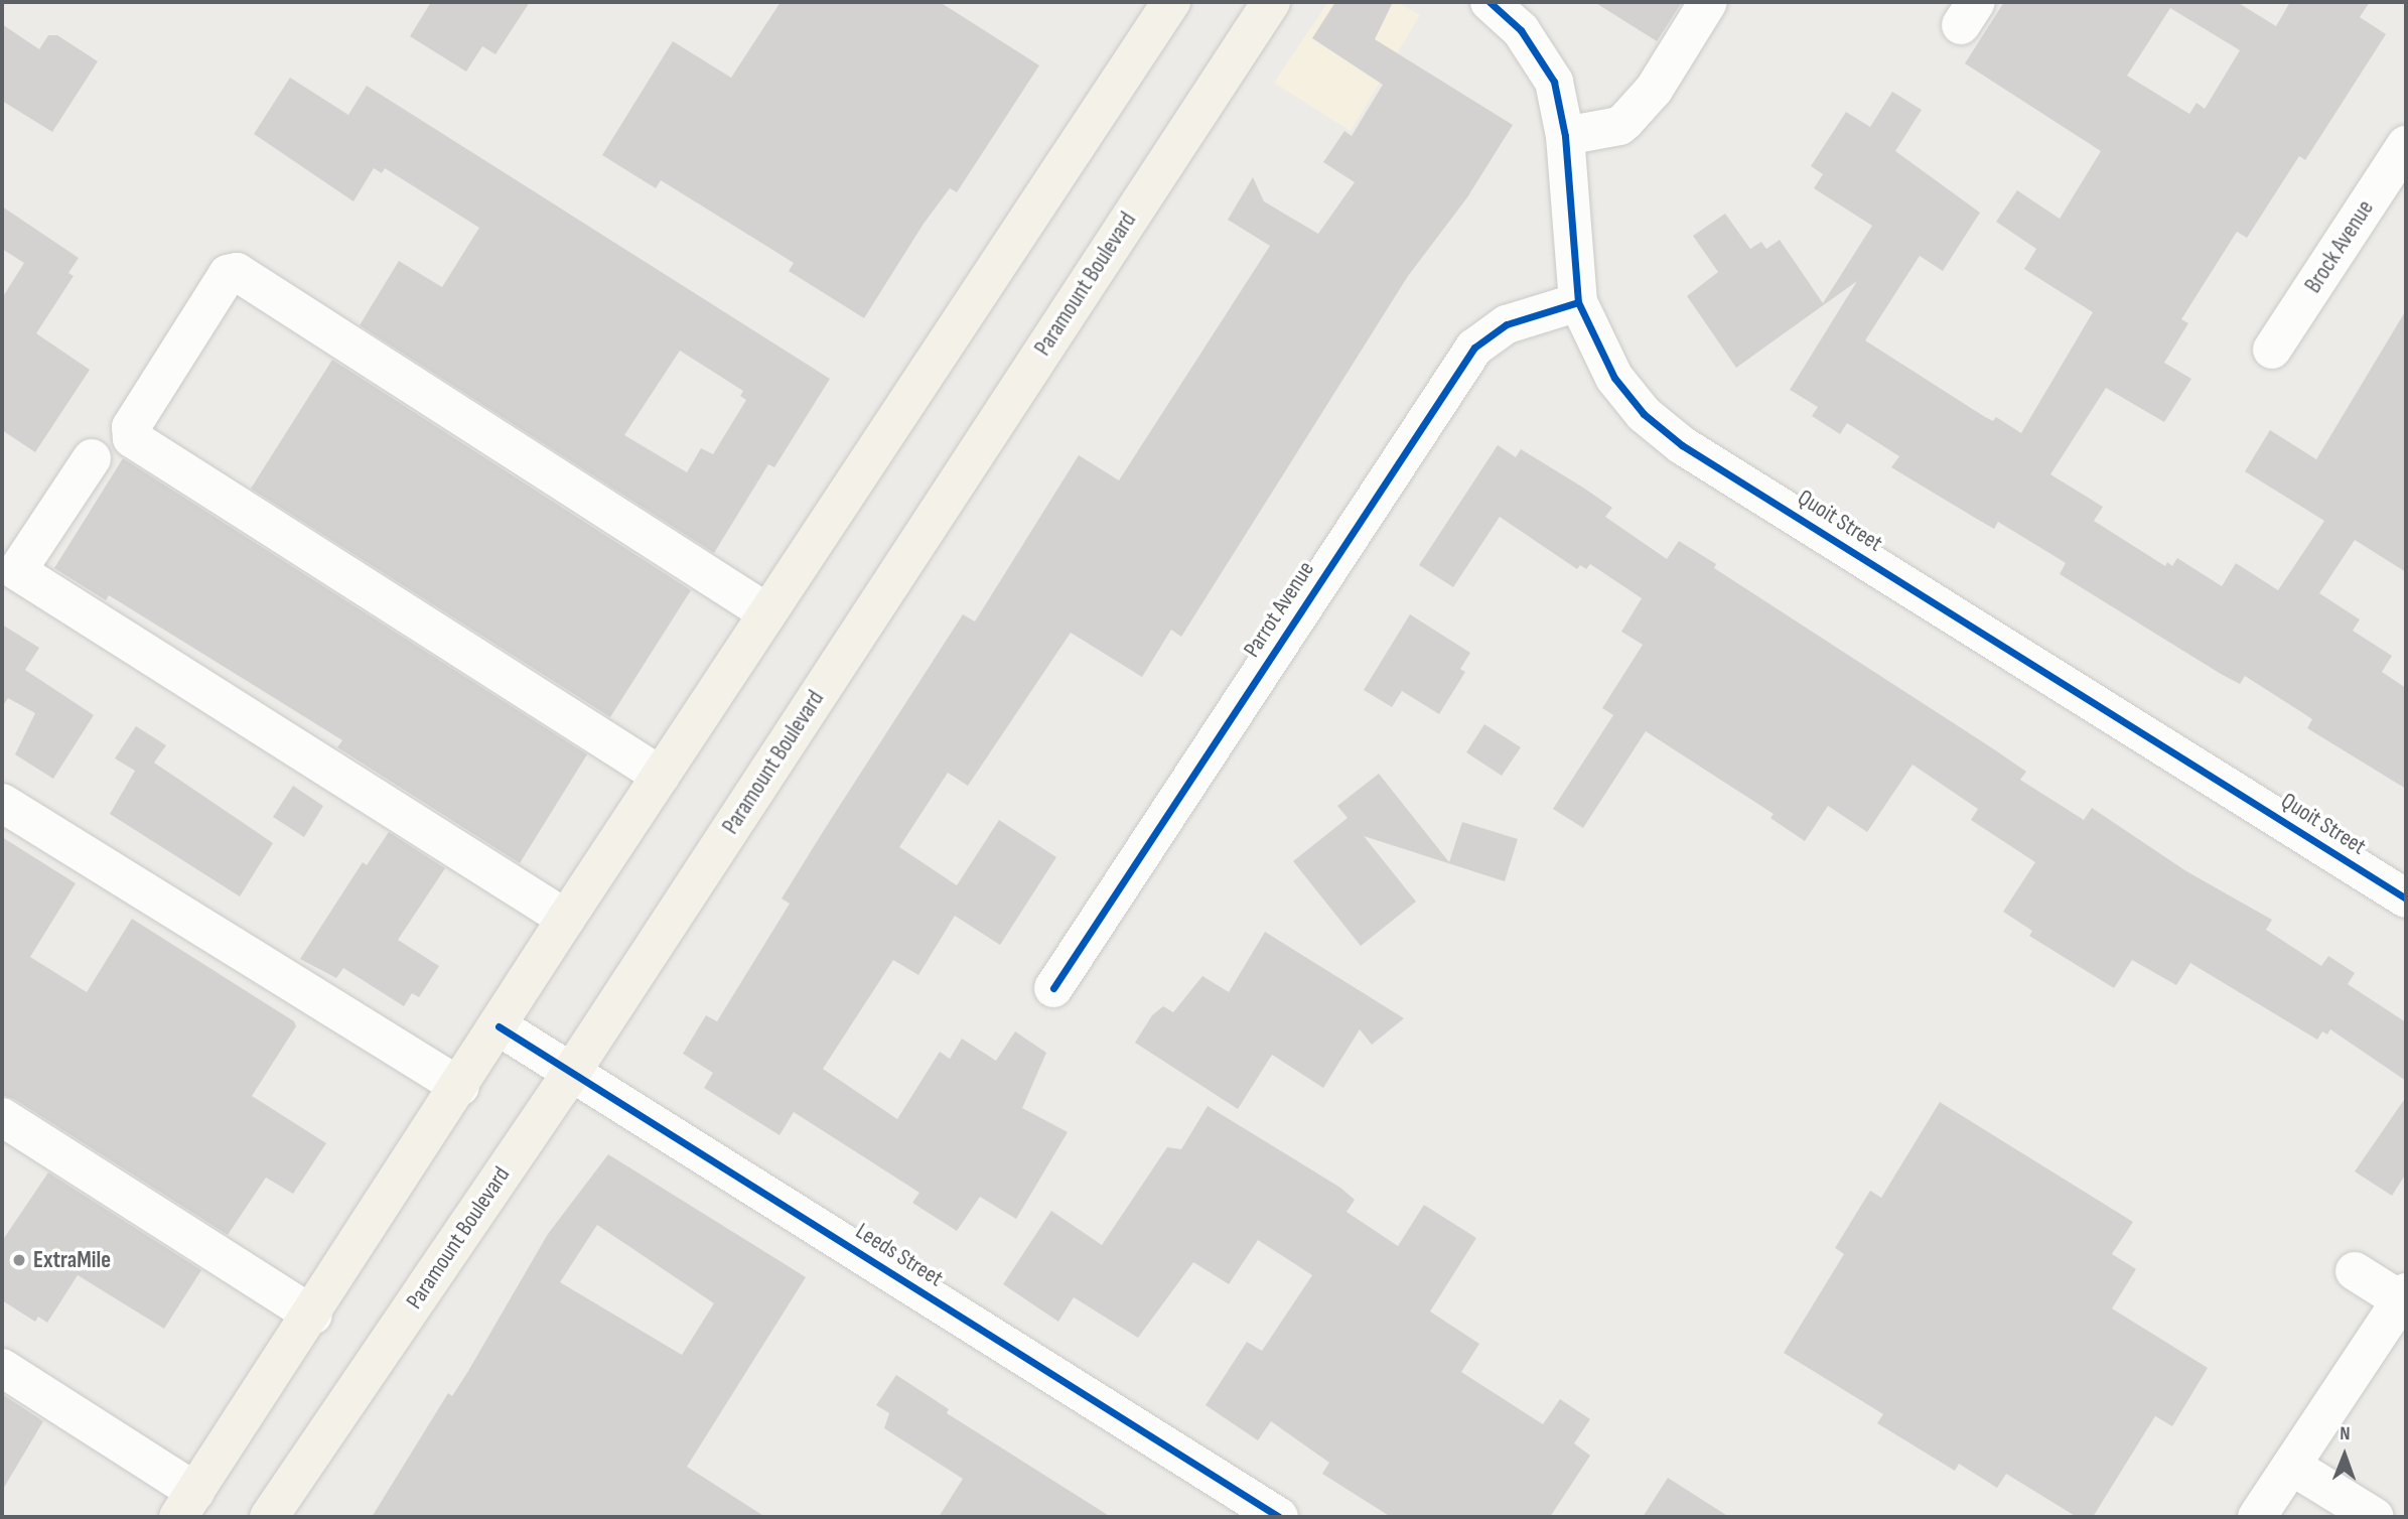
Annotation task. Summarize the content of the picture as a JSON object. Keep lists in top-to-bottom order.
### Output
{
  "streets": {
    "main road": ["Paramount Boulevard"],
    "street": [
      "Brock Avenue",
      "Quoit Street",
      "Parrot Avenue",
      "Leeds Street"
    ]
  },
  "crossings": [
    ["Paramount Boulevard", "Leeds Street"],
    ["Quoit Street", "Parrot Avenue"]
  ],
  "places": ["ExtraMile"],
  "north": "top"
}
